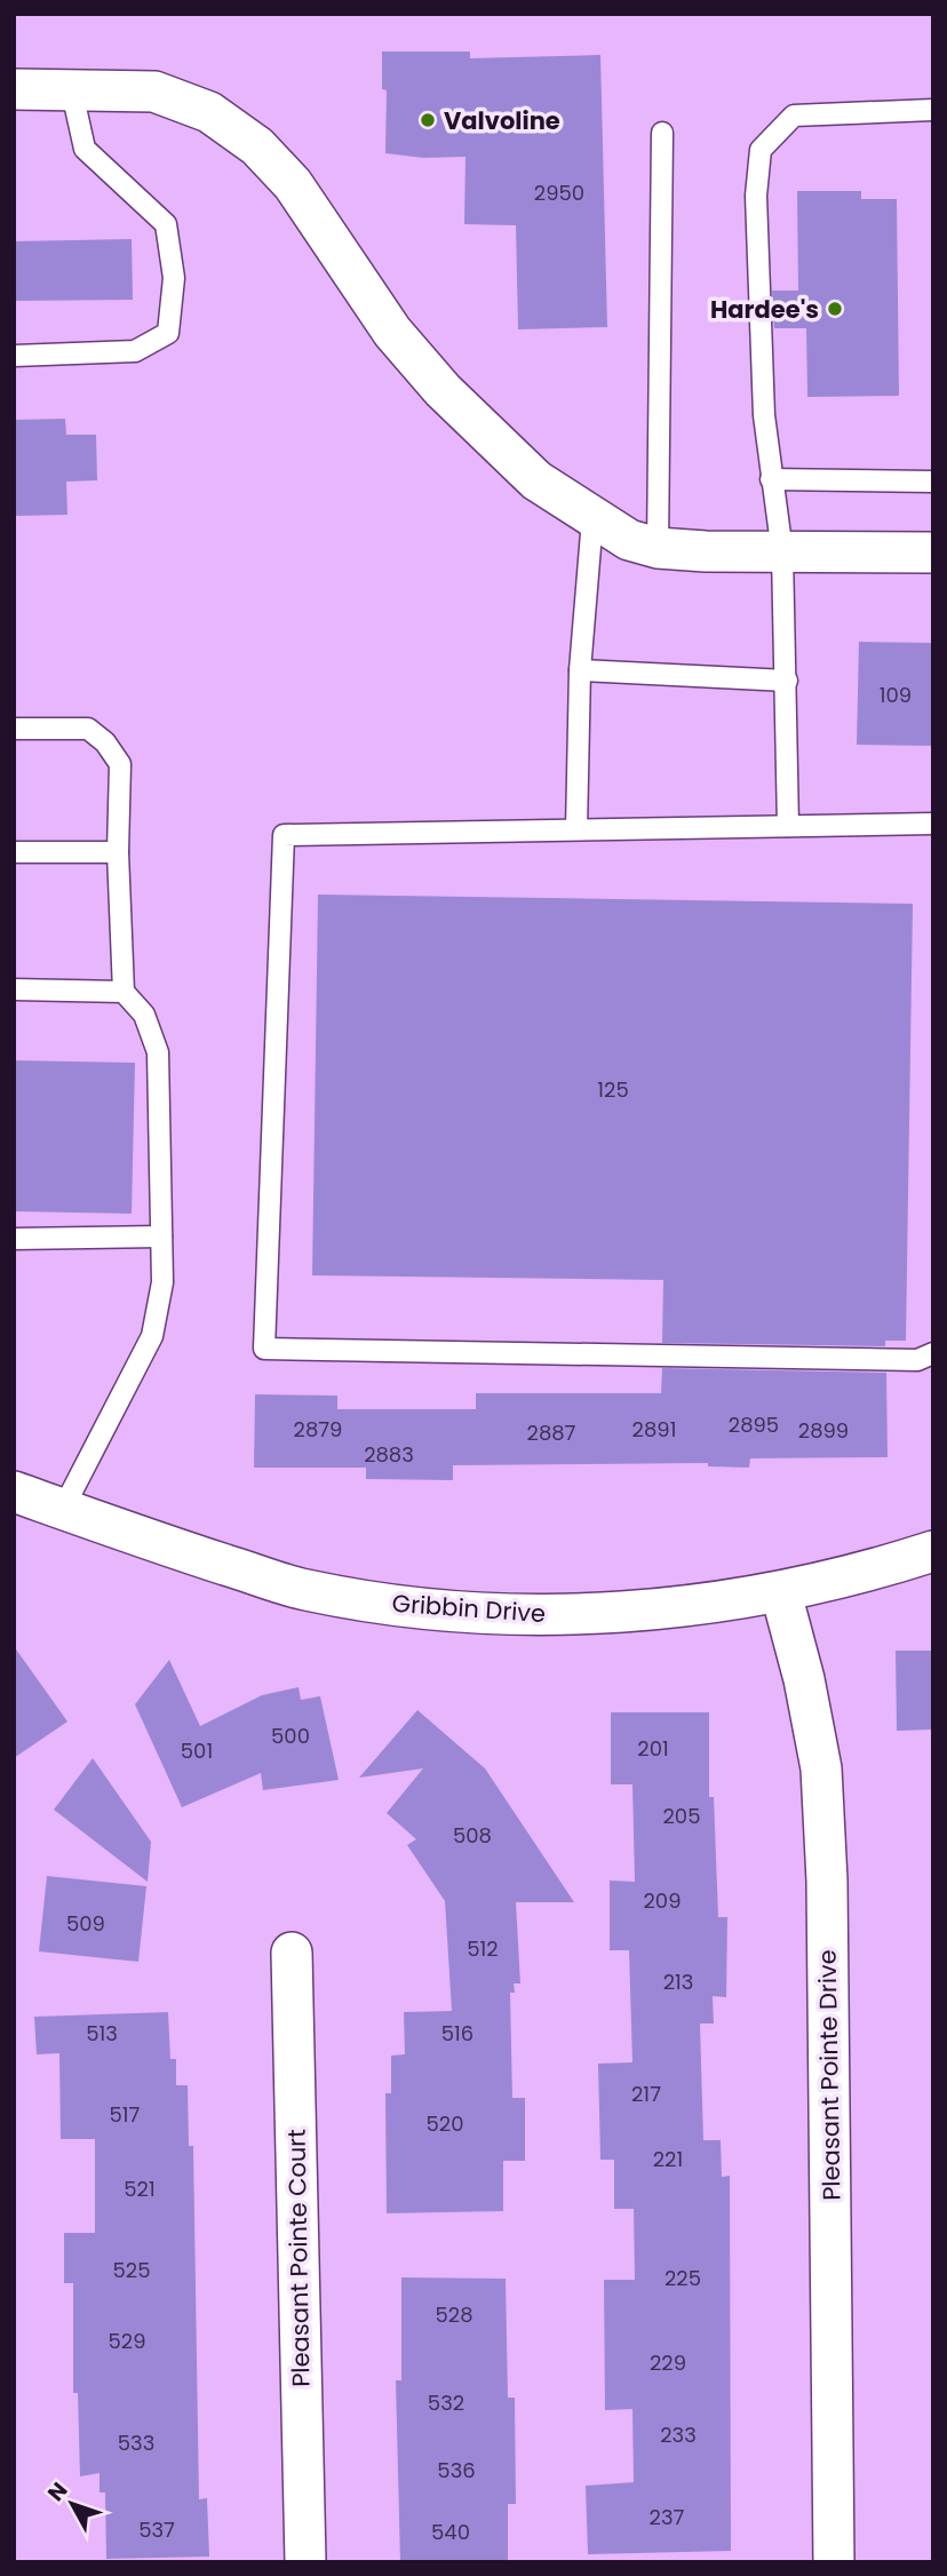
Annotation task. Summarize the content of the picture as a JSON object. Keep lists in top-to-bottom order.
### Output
{
  "streets": {
    "street": ["Gribbin Drive", "Pleasant Pointe Drive", "Pleasant Pointe Court"]
  },
  "crossings": [
    ["Gribbin Drive", "Pleasant Pointe Drive"]
  ],
  "places": ["Valvoline", "Hardee's"],
  "house_numbers": [
    "2950",
    "109",
    "125",
    "2895",
    "2879",
    "2891",
    "2899",
    "2887",
    "2883",
    "500",
    "201",
    "501",
    "205",
    "508",
    "209",
    "509",
    "512",
    "213",
    "513",
    "516",
    "217",
    "517",
    "520",
    "221",
    "521",
    "525",
    "225",
    "528",
    "529",
    "229",
    "532",
    "233",
    "533",
    "536",
    "237",
    "537",
    "540"
  ],
  "north": "top left"
}
